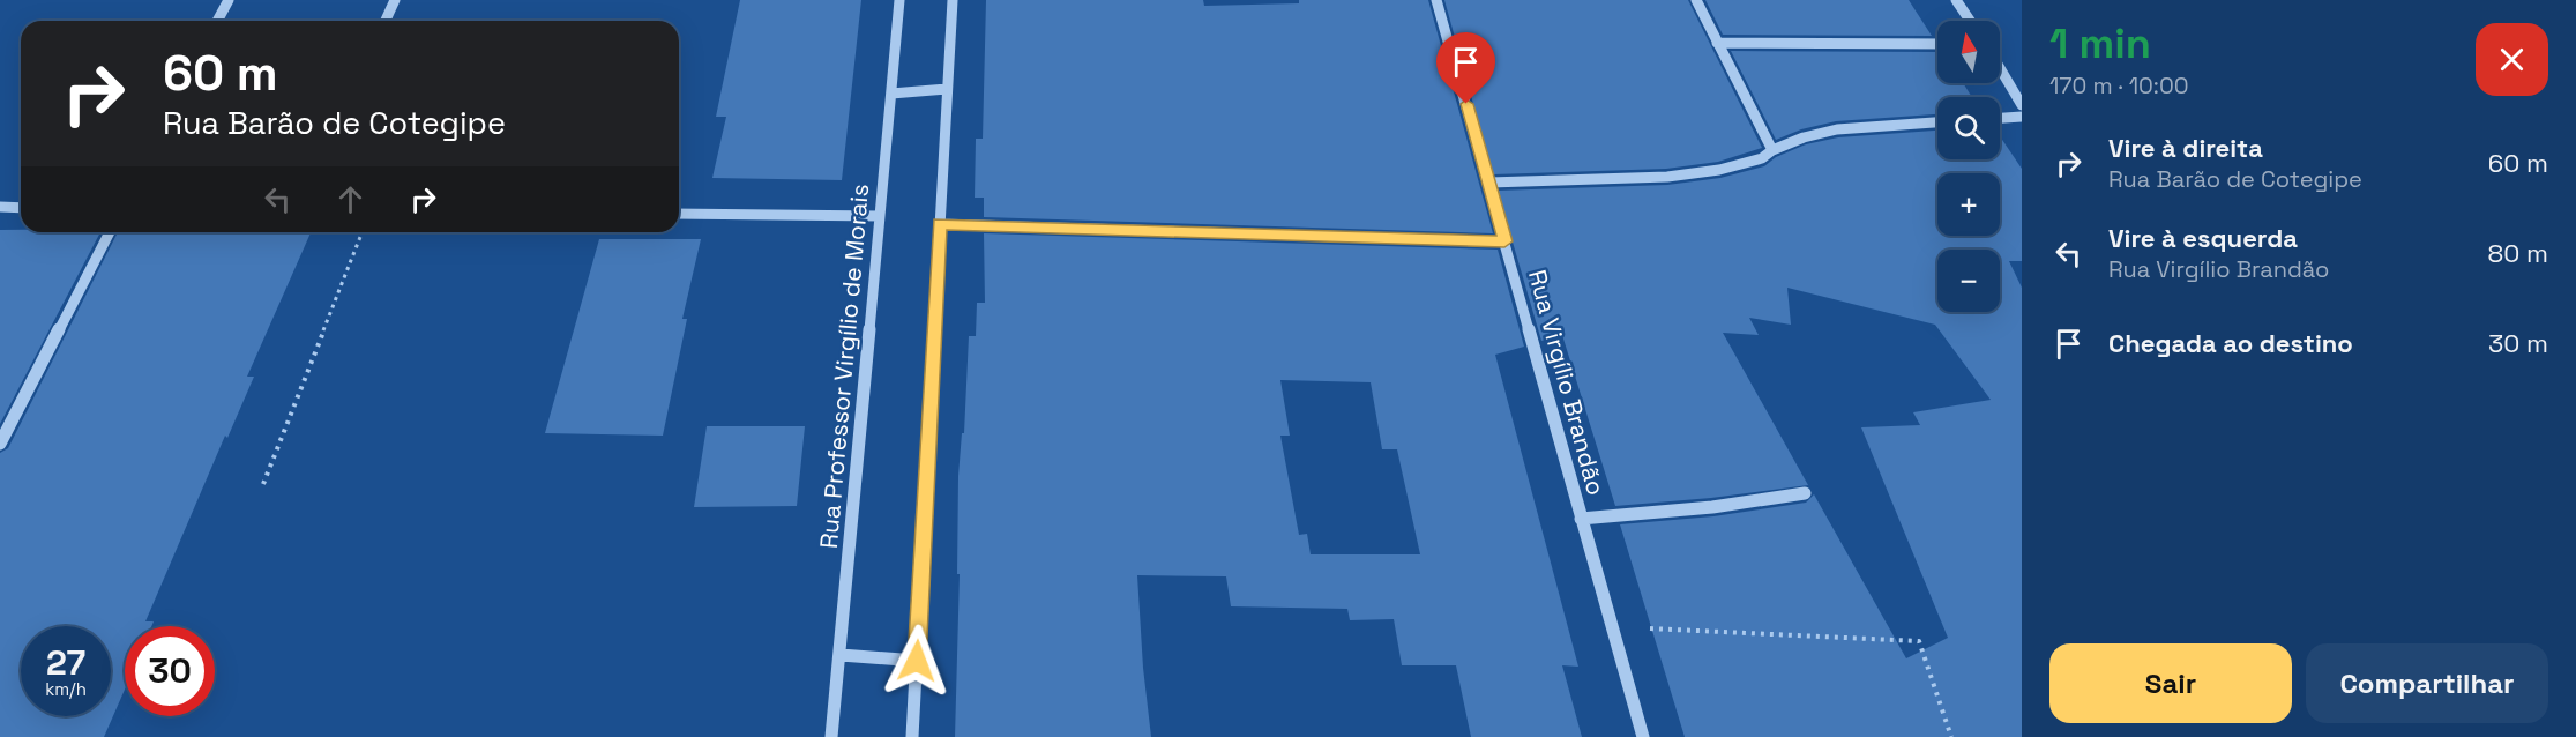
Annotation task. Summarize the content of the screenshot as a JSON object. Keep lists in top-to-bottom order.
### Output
{
  "streets": {
    "street": ["Rua Professor Virgílio de Morais", "Rua Virgílio Brandão"]
  },
  "north": "top",
  "page": {
    "heading": ["1 min", "170 m · 10:00"],
    "map_buttons": ["+", "−"],
    "turn": ["60 m", "Rua Barão de Cotegipe"],
    "list": [
      {
        "name": "Vire à direita",
        "note": "Rua Barão de Cotegipe",
        "value": "60 m"
      },
      {
        "name": "Vire à esquerda",
        "note": "Rua Virgílio Brandão",
        "value": "80 m"
      },
      {
        "name": "Chegada ao destino",
        "value": "30 m"
      }
    ],
    "speed": "27 km/h",
    "limit": "30",
    "buttons": ["Sair", "Compartilhar"]
  }
}
